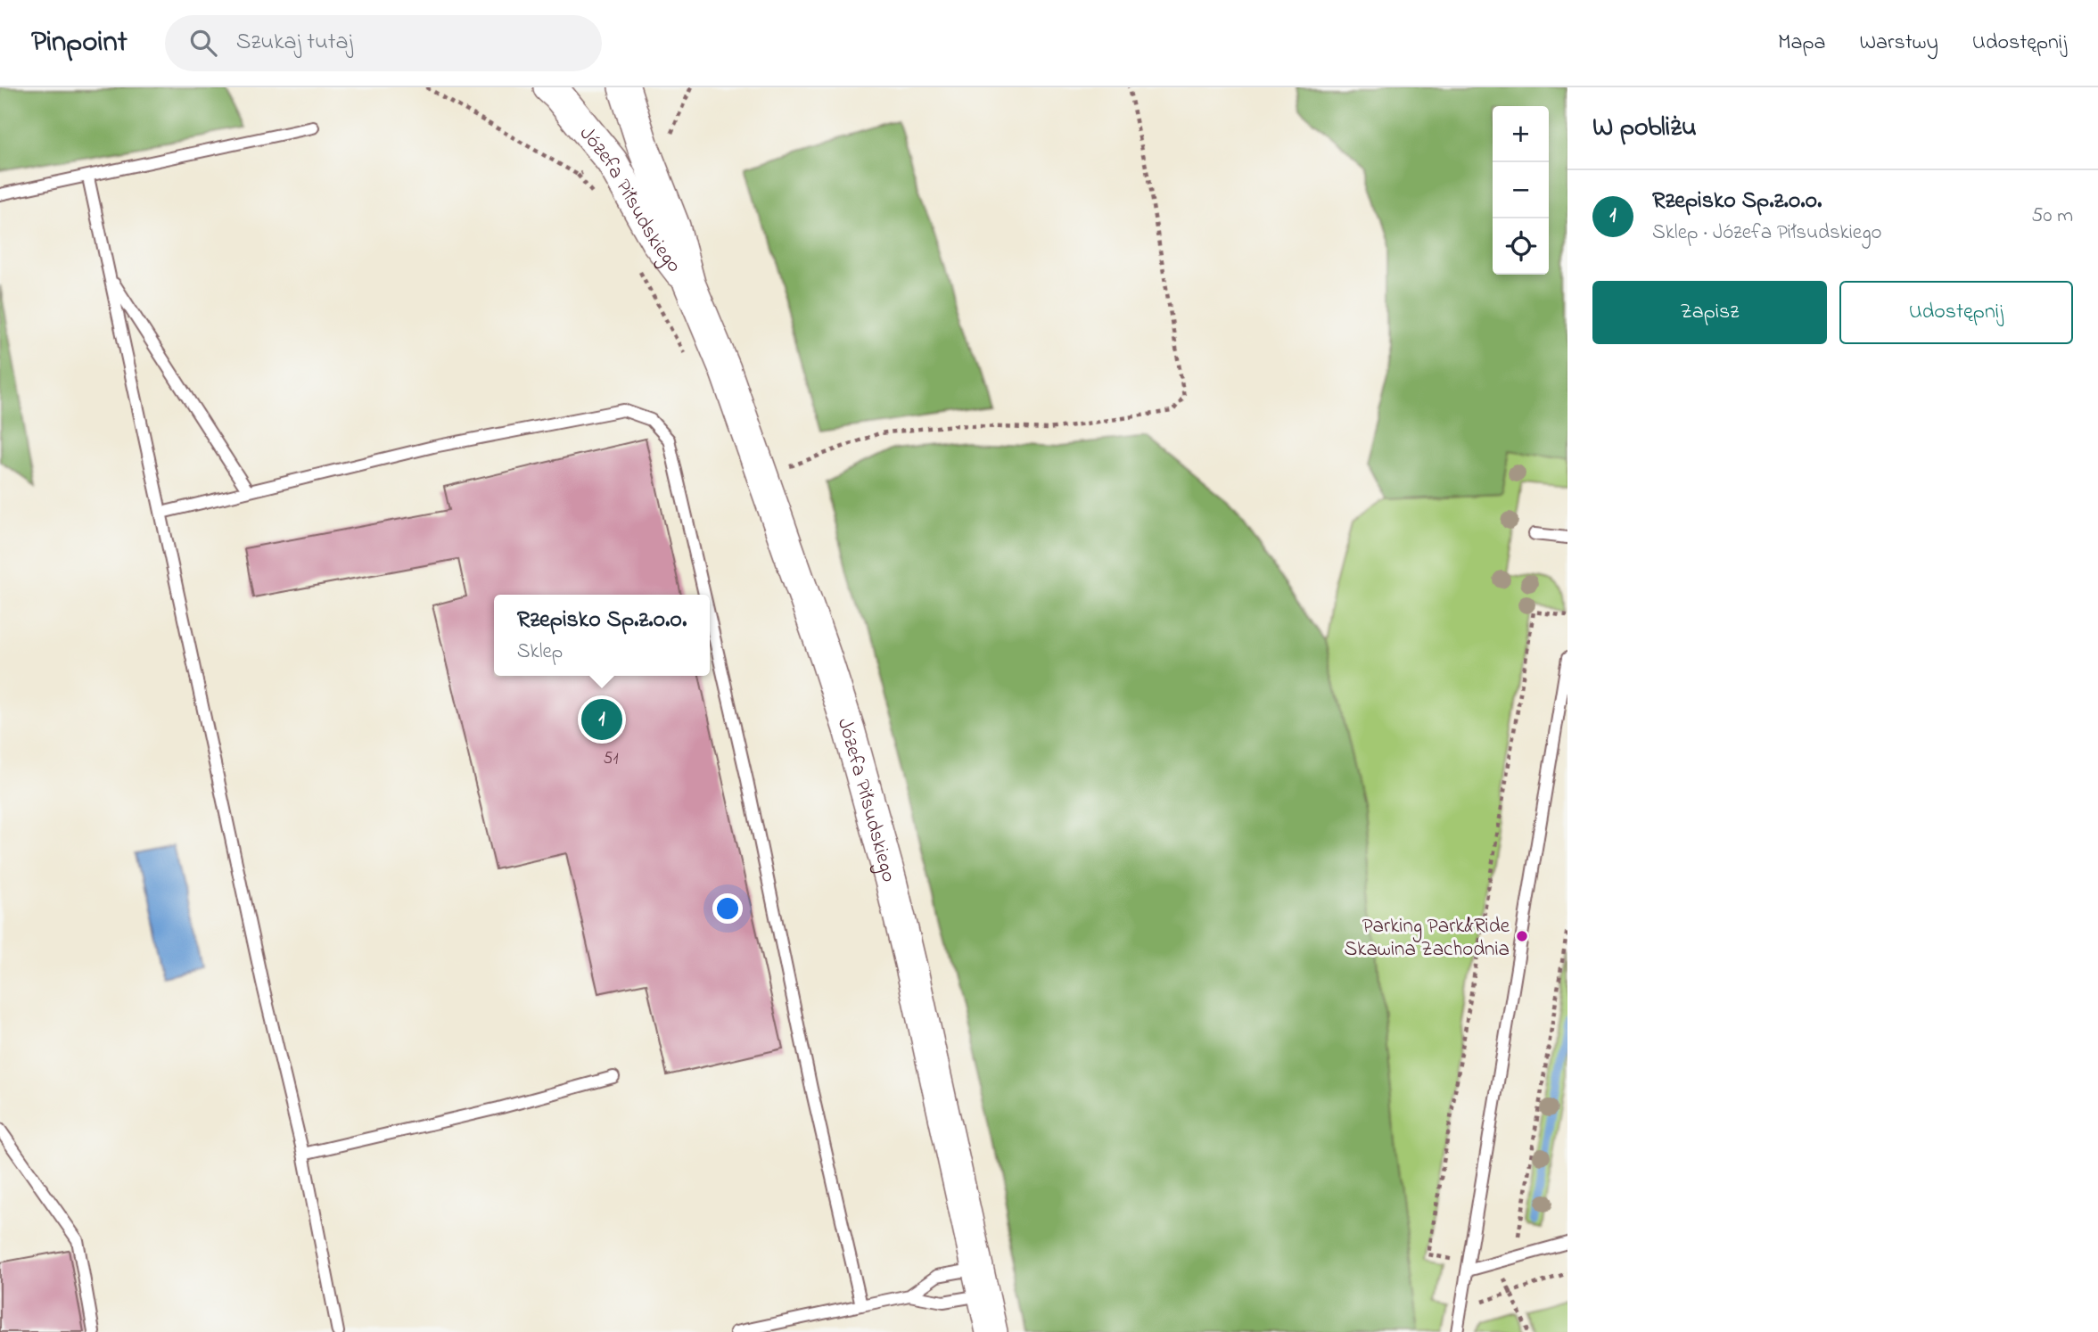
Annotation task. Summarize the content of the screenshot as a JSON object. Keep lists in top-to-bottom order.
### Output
{
  "streets": {
    "main road": ["Józefa Piłsudskiego"]
  },
  "places": ["Parking Park&Ride Skawina Zachodnia"],
  "house_numbers": ["51"],
  "page": {
    "header": "Pinpoint",
    "search": "Szukaj tutaj",
    "nav": ["Mapa", "Warstwy", "Udostępnij"],
    "heading": "W pobliżu",
    "map_buttons": ["+", "−"],
    "list": [
      {
        "mark": "1",
        "name": "Rzepisko Sp.z.o.o.",
        "note": "Sklep · Józefa Piłsudskiego",
        "value": "50 m"
      }
    ],
    "buttons": ["Zapisz", "Udostępnij"],
    "popup": ["Rzepisko Sp.z.o.o.", "Sklep"],
    "pins": "1"
  }
}
